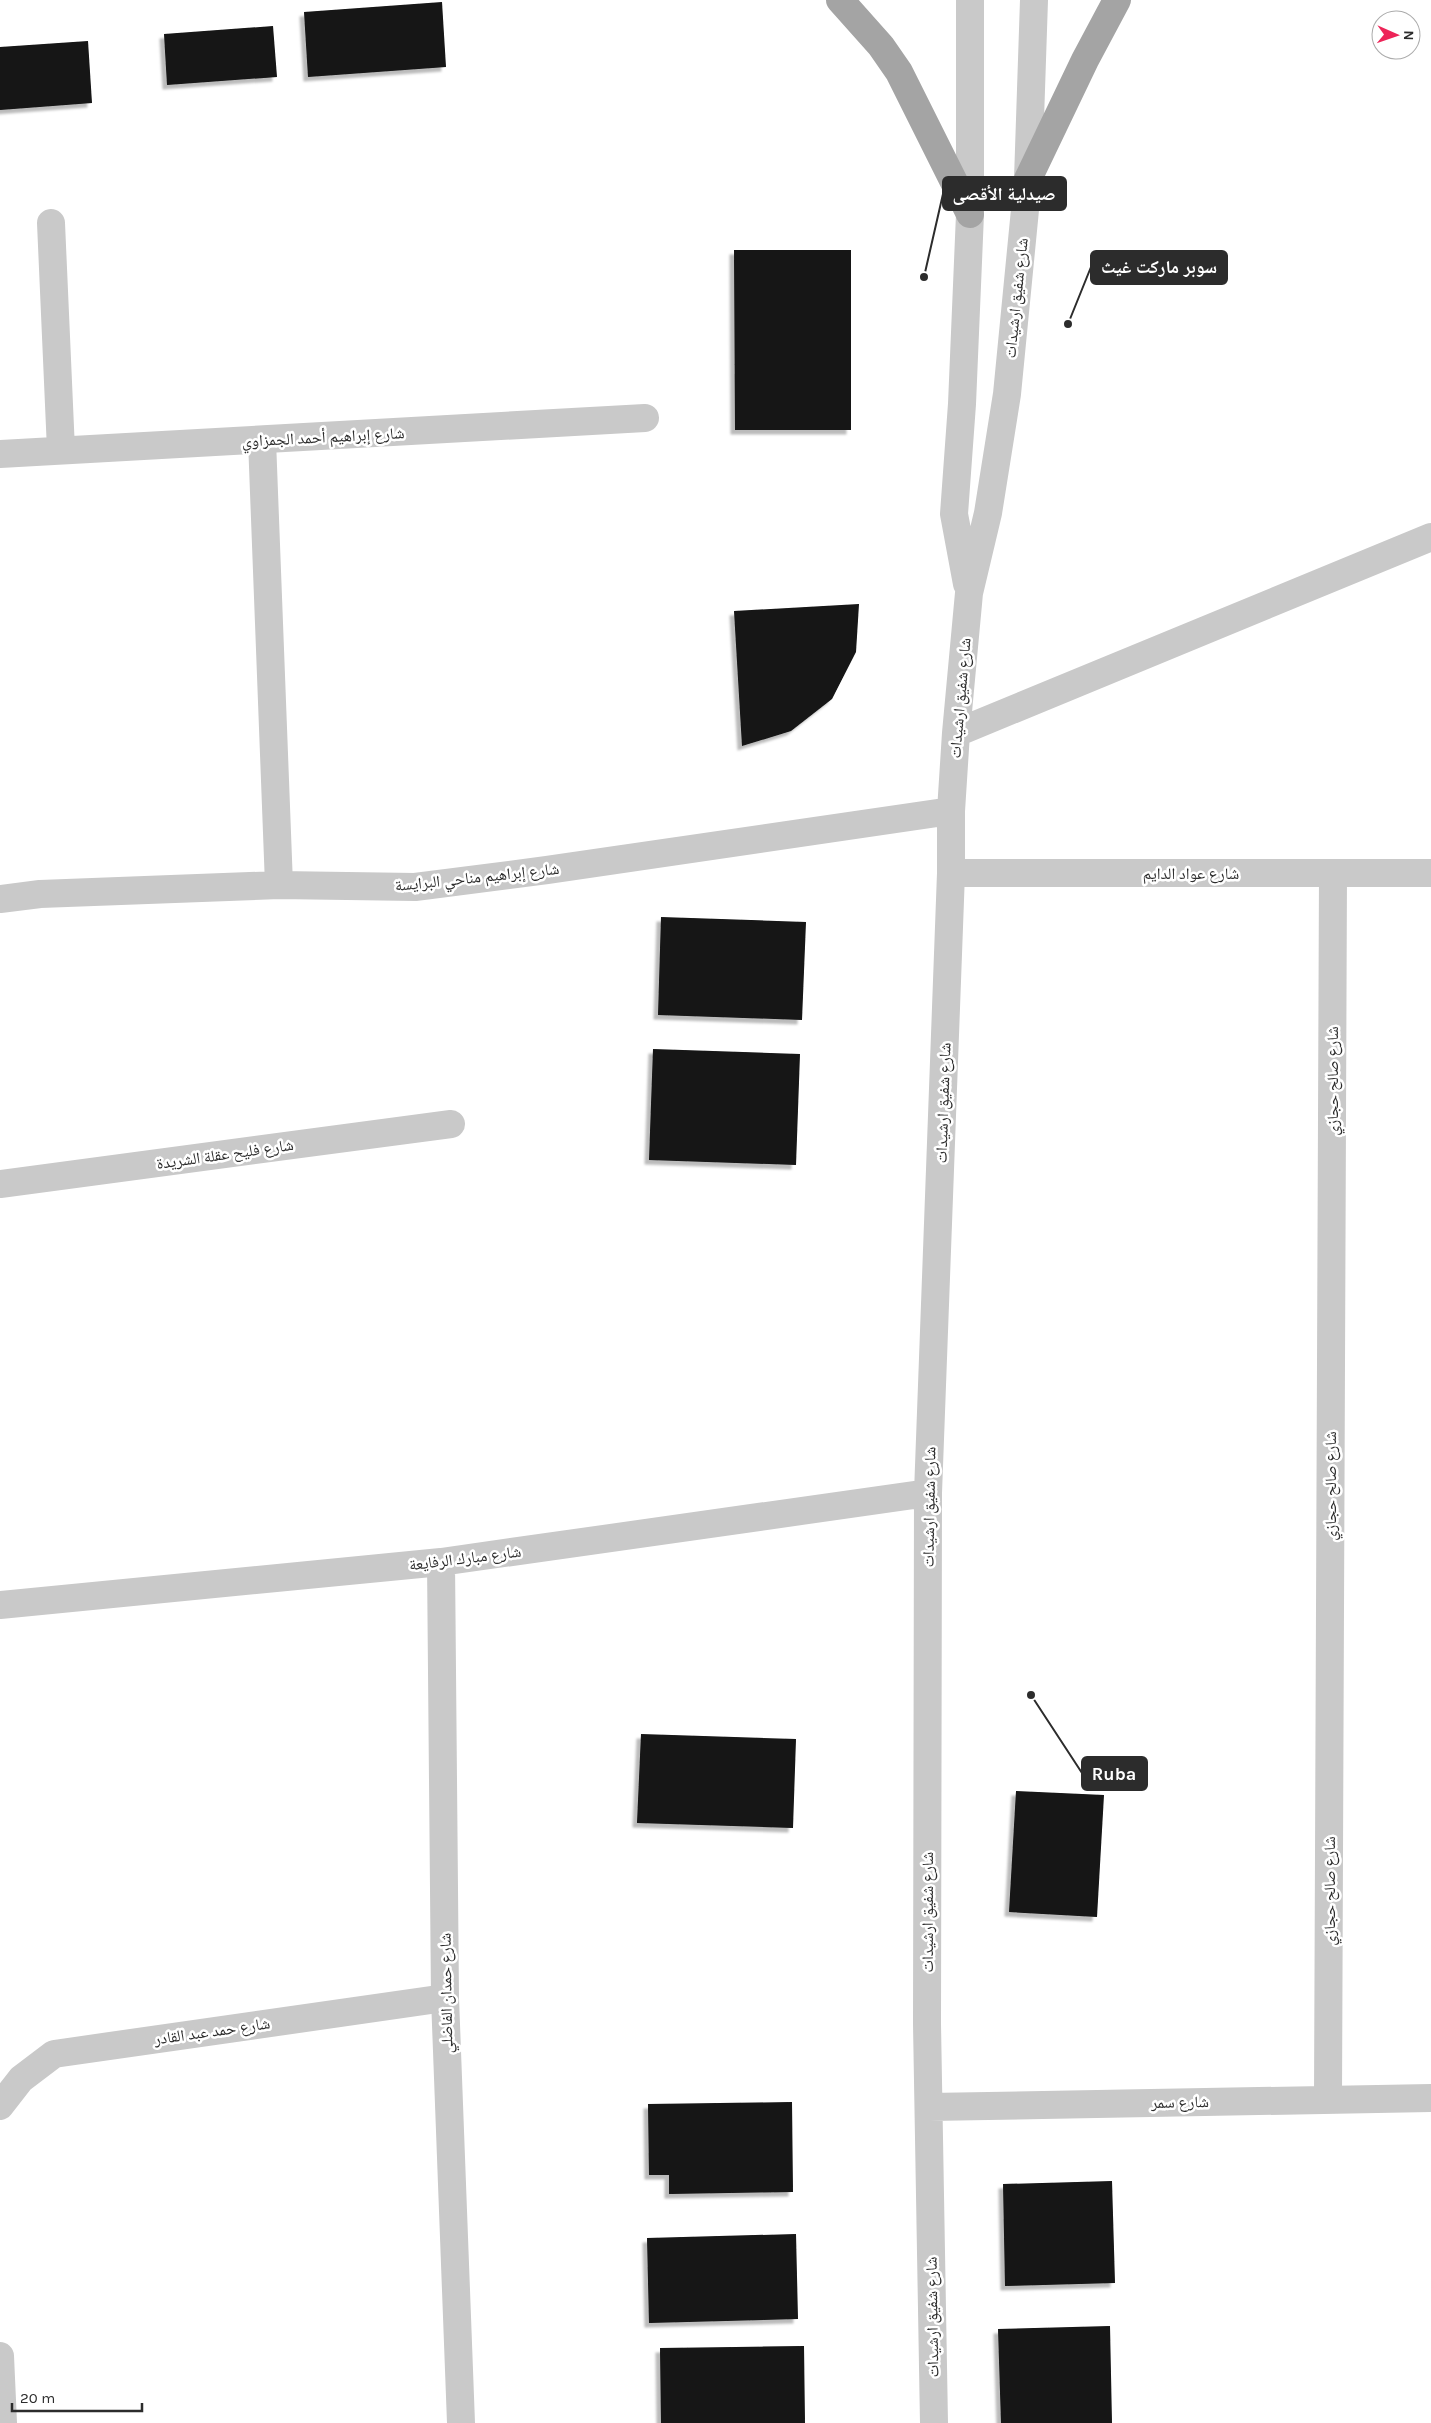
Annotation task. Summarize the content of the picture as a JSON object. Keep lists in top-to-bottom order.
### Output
{
  "streets": {
    "street": [
      "شارع شفيق ارشيدات",
      "شارع إبراهيم أحمد الجمزاوي",
      "شارع عواد الدايم",
      "شارع إبراهيم مناحي البرايسة",
      "شارع صالح حجازي",
      "شارع فليح عقلة الشريدة",
      "شارع مبارك الرفايعة",
      "شارع حمدان الفاضلي",
      "شارع حمد عبد القادر",
      "شارع سمر"
    ]
  },
  "crossings": [
    ["شارع شفيق ارشيدات", "شارع عواد الدايم"],
    ["شارع شفيق ارشيدات", "شارع إبراهيم مناحي البرايسة"],
    ["شارع شفيق ارشيدات", "شارع مبارك الرفايعة"],
    ["شارع شفيق ارشيدات", "شارع سمر"],
    ["شارع عواد الدايم", "شارع صالح حجازي"],
    ["شارع صالح حجازي", "شارع سمر"],
    ["شارع مبارك الرفايعة", "شارع حمدان الفاضلي"],
    ["شارع حمدان الفاضلي", "شارع حمد عبد القادر"]
  ],
  "places": ["صيدلية الأقصى", "سوبر ماركت غيث", "Ruba"],
  "scale_bar": "20 m",
  "north": "right"
}
